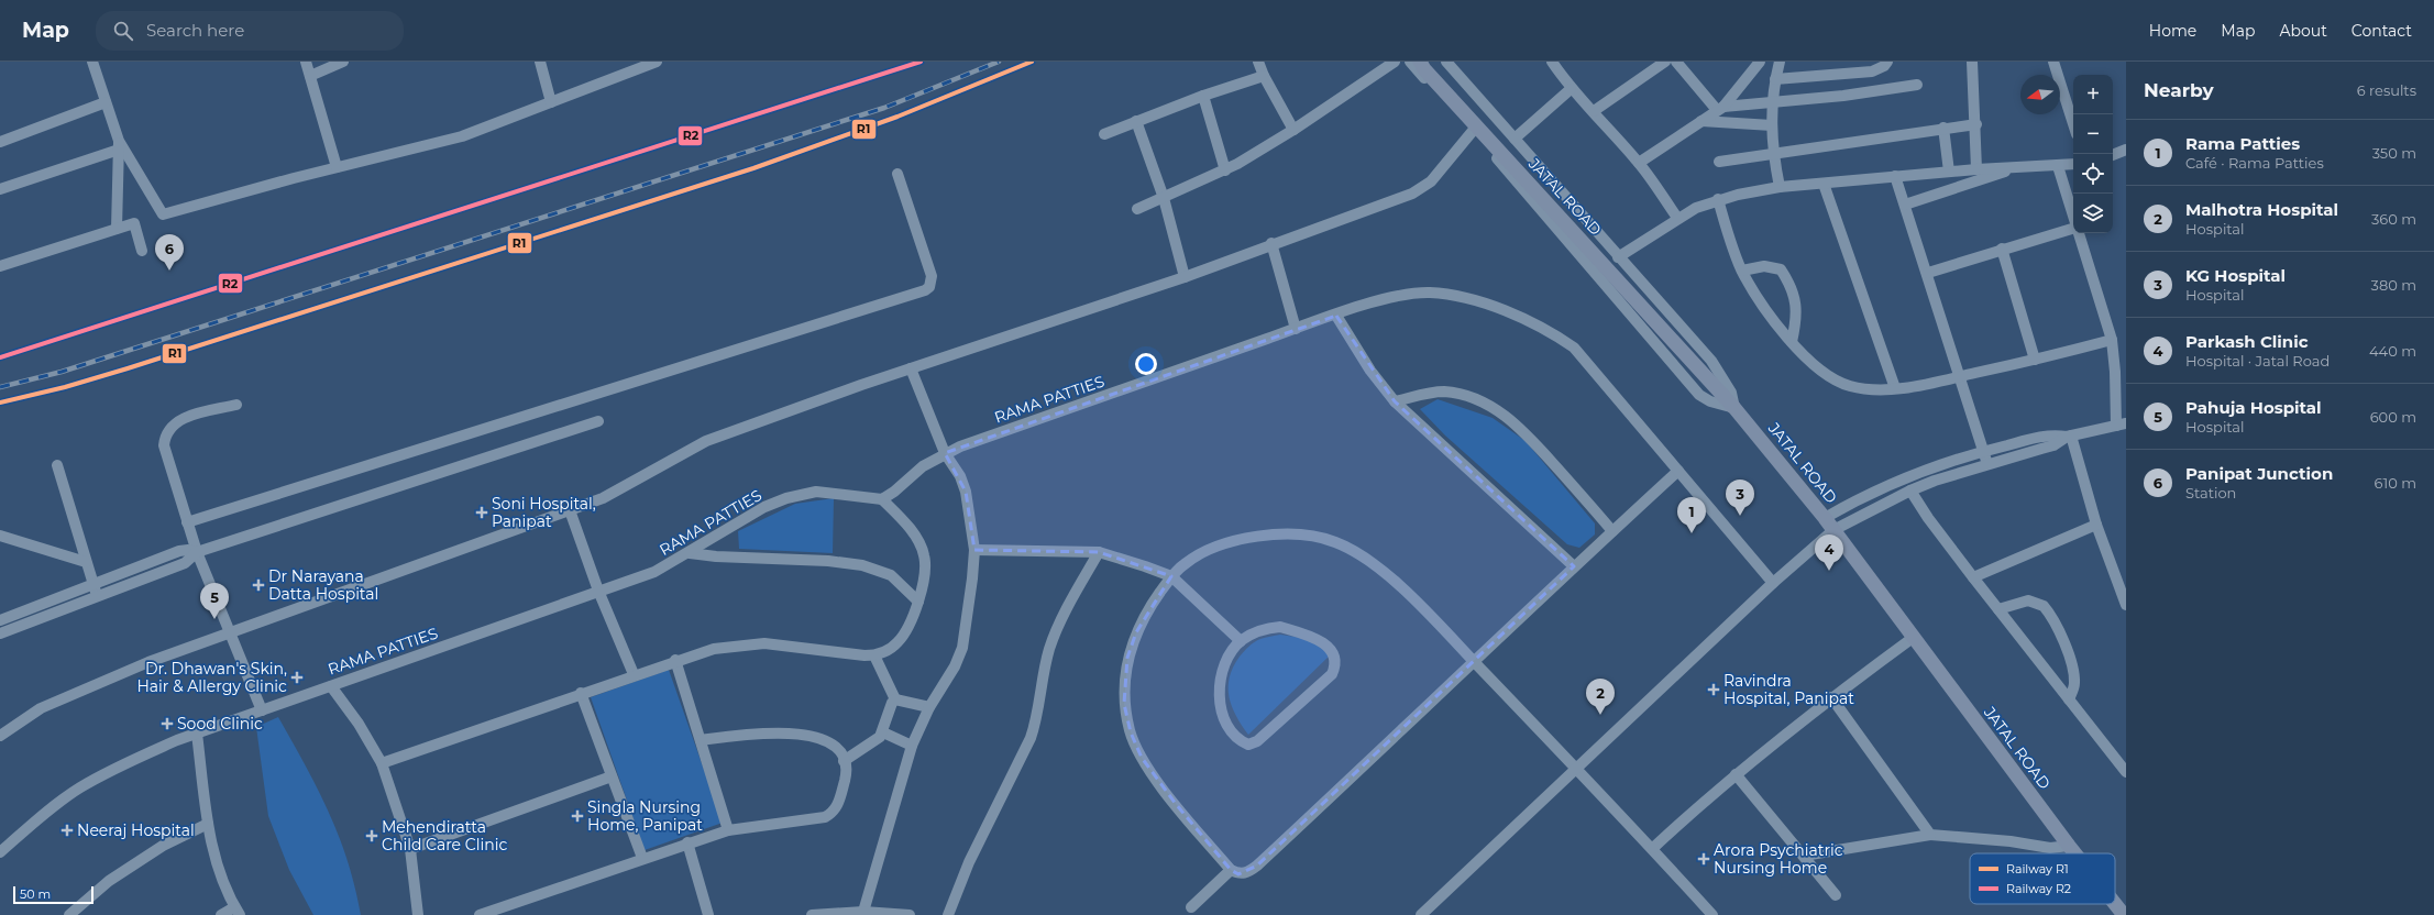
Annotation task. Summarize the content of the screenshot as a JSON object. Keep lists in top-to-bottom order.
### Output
{
  "streets": {
    "main road": ["JATAL ROAD"],
    "street": ["RAMA PATTIES"]
  },
  "places": {
    "health": [
      "Soni Hospital, Panipat",
      "Dr Narayana Datta Hospital",
      "Dr. Dhawan's Skin, Hair & Allergy Clinic",
      "Ravindra Hospital, Panipat",
      "Sood Clinic",
      "Singla Nursing Home, Panipat",
      "Neeraj Hospital",
      "Mehendiratta Child Care Clinic",
      "Arora Psychiatric Nursing Home"
    ]
  },
  "lines": ["rail line R1", "rail line R2"],
  "legend": ["Railway R1", "Railway R2"],
  "scale_bar": "50 m",
  "north": "left",
  "page": {
    "header": "Map",
    "search": "Search here",
    "nav": [
      "Home",
      "Map",
      "About",
      "Contact"
    ],
    "heading": ["Nearby", "6 results"],
    "map_buttons": ["+", "−"],
    "list": [
      {
        "mark": "1",
        "name": "Rama Patties",
        "note": "Café · Rama Patties",
        "value": "350 m"
      },
      {
        "mark": "2",
        "name": "Malhotra Hospital",
        "note": "Hospital",
        "value": "360 m"
      },
      {
        "mark": "3",
        "name": "KG Hospital",
        "note": "Hospital",
        "value": "380 m"
      },
      {
        "mark": "4",
        "name": "Parkash Clinic",
        "note": "Hospital · Jatal Road",
        "value": "440 m"
      },
      {
        "mark": "5",
        "name": "Pahuja Hospital",
        "note": "Hospital",
        "value": "600 m"
      },
      {
        "mark": "6",
        "name": "Panipat Junction",
        "note": "Station",
        "value": "610 m"
      }
    ],
    "pins": [
      "6",
      "3",
      "1",
      "4",
      "5",
      "2"
    ],
    "scale": "50 m"
  }
}
